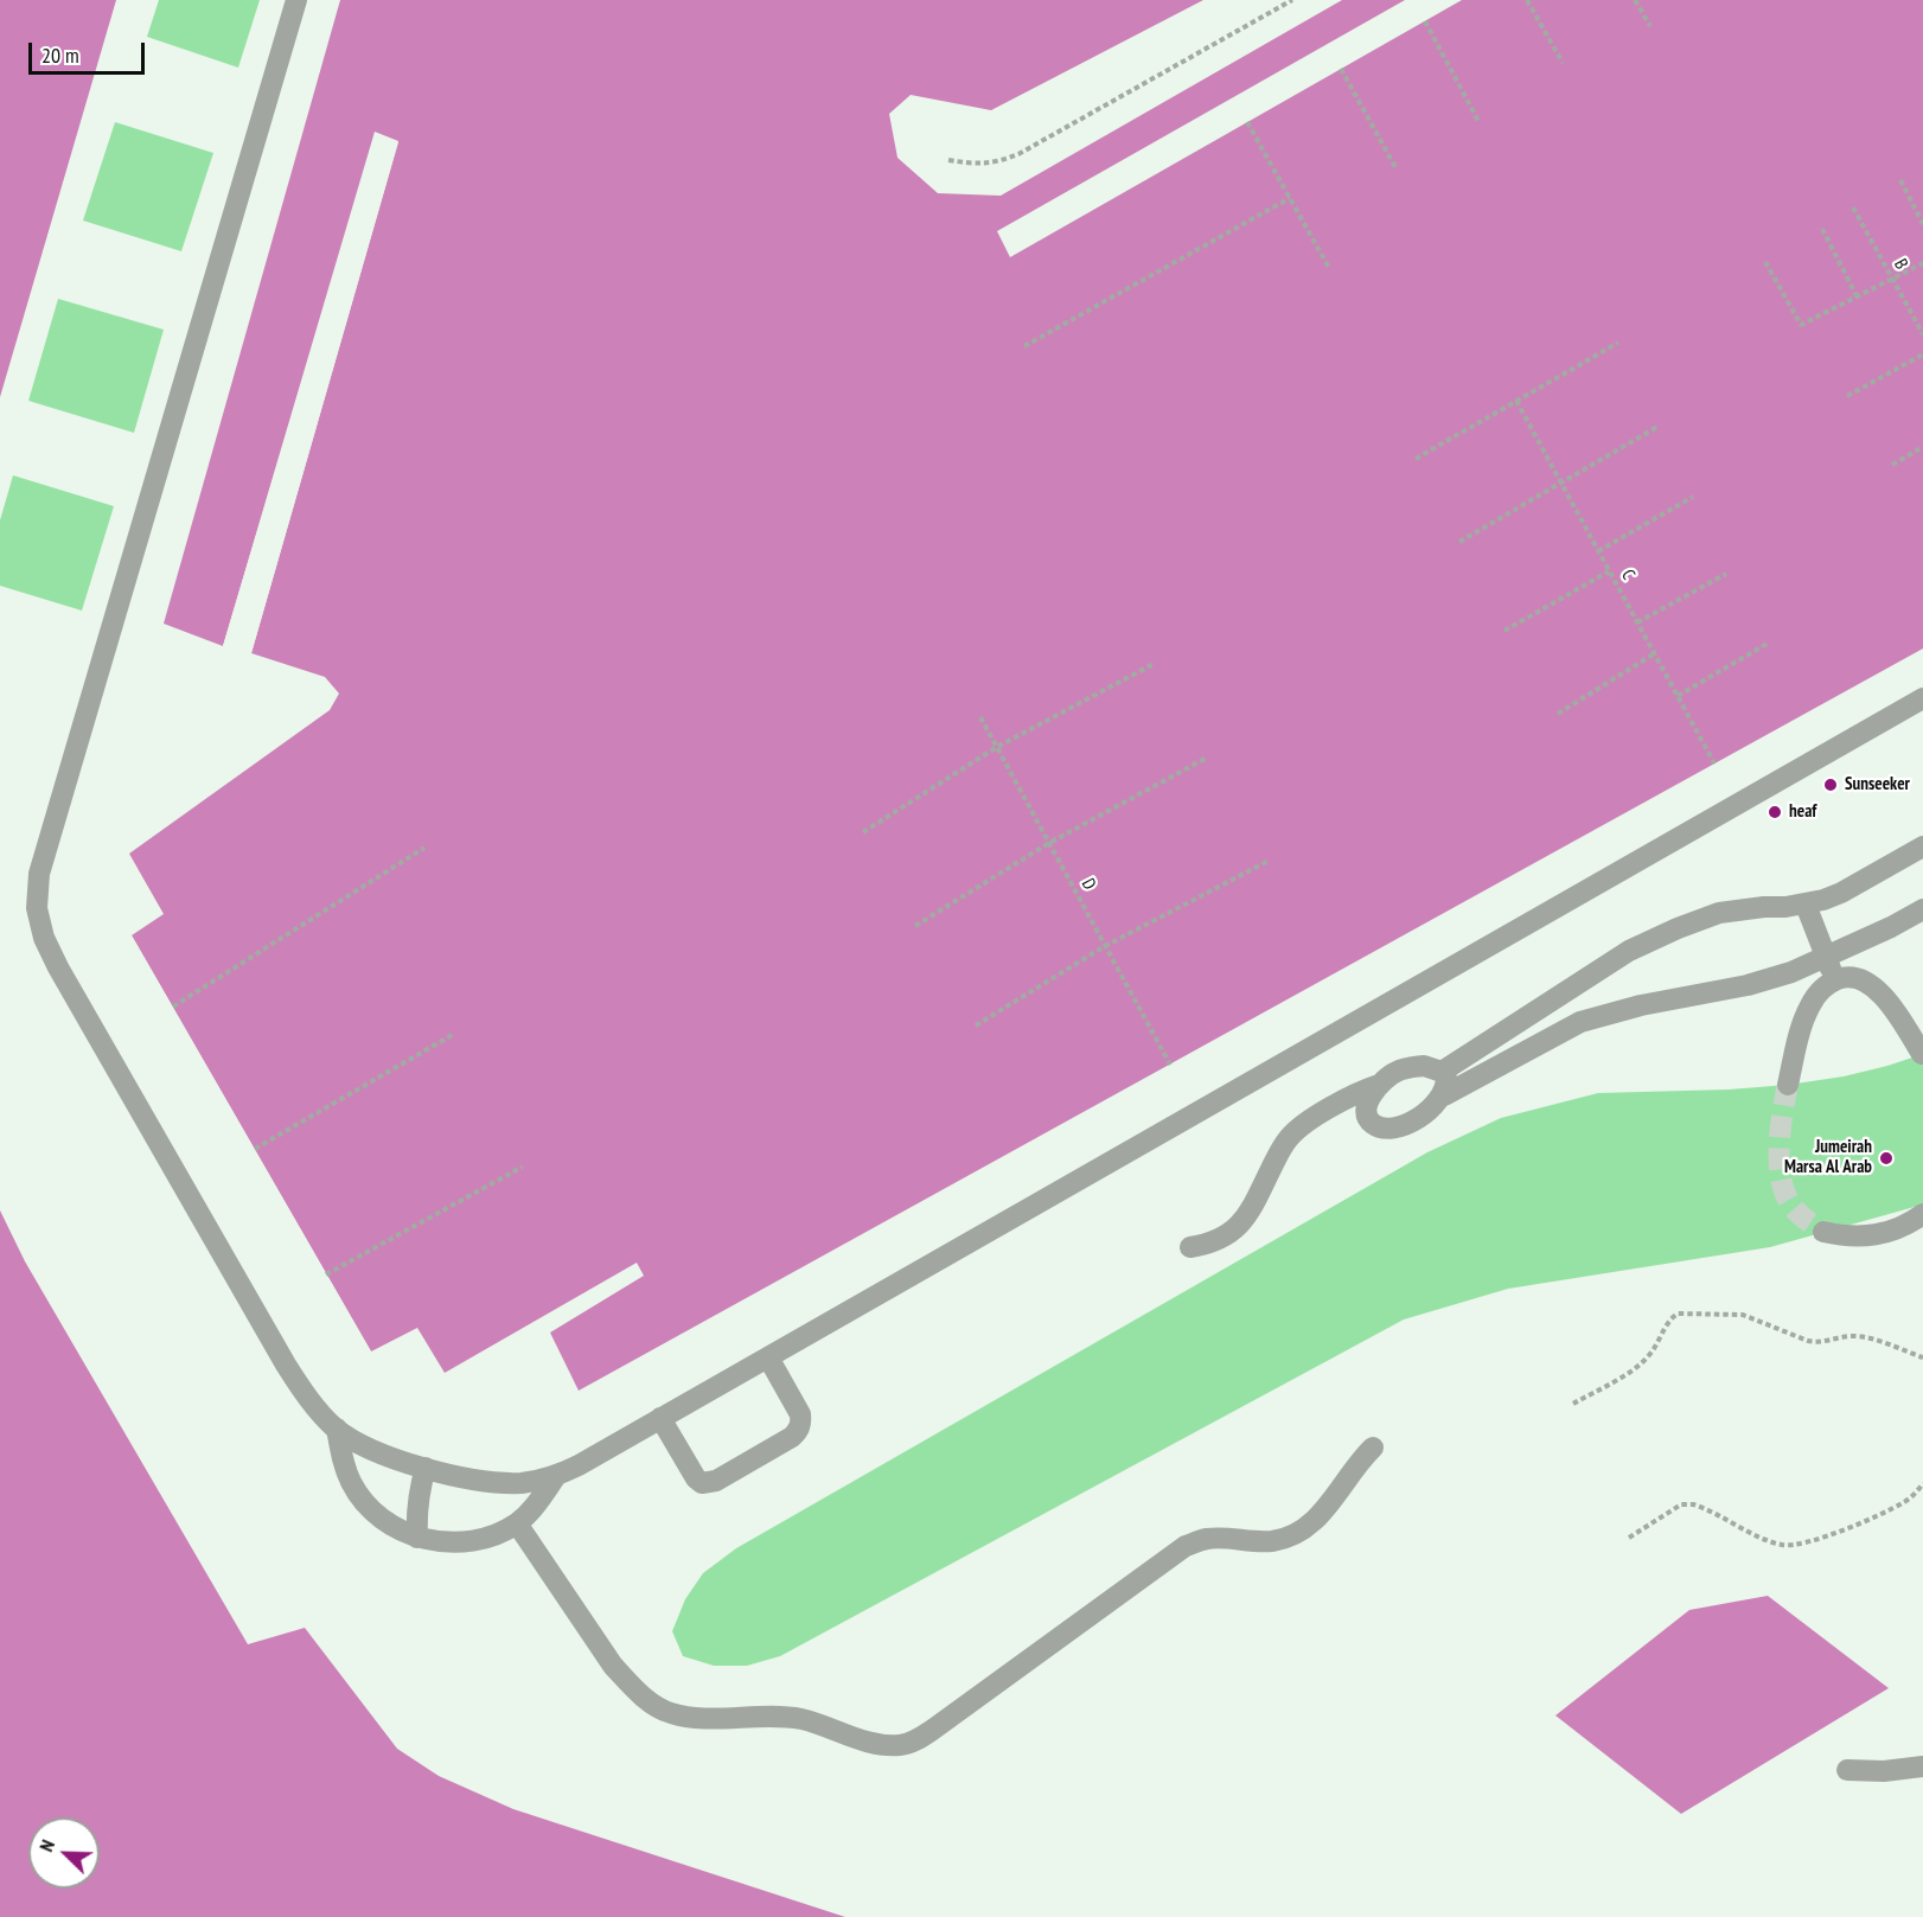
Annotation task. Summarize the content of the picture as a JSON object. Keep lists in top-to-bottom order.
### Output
{
  "streets": {
    "path": ["B", "C", "D"]
  },
  "places": ["Sunseeker", "heaf", "Jumeirah Marsa Al Arab"],
  "scale_bar": "20 m",
  "north": "top left"
}
